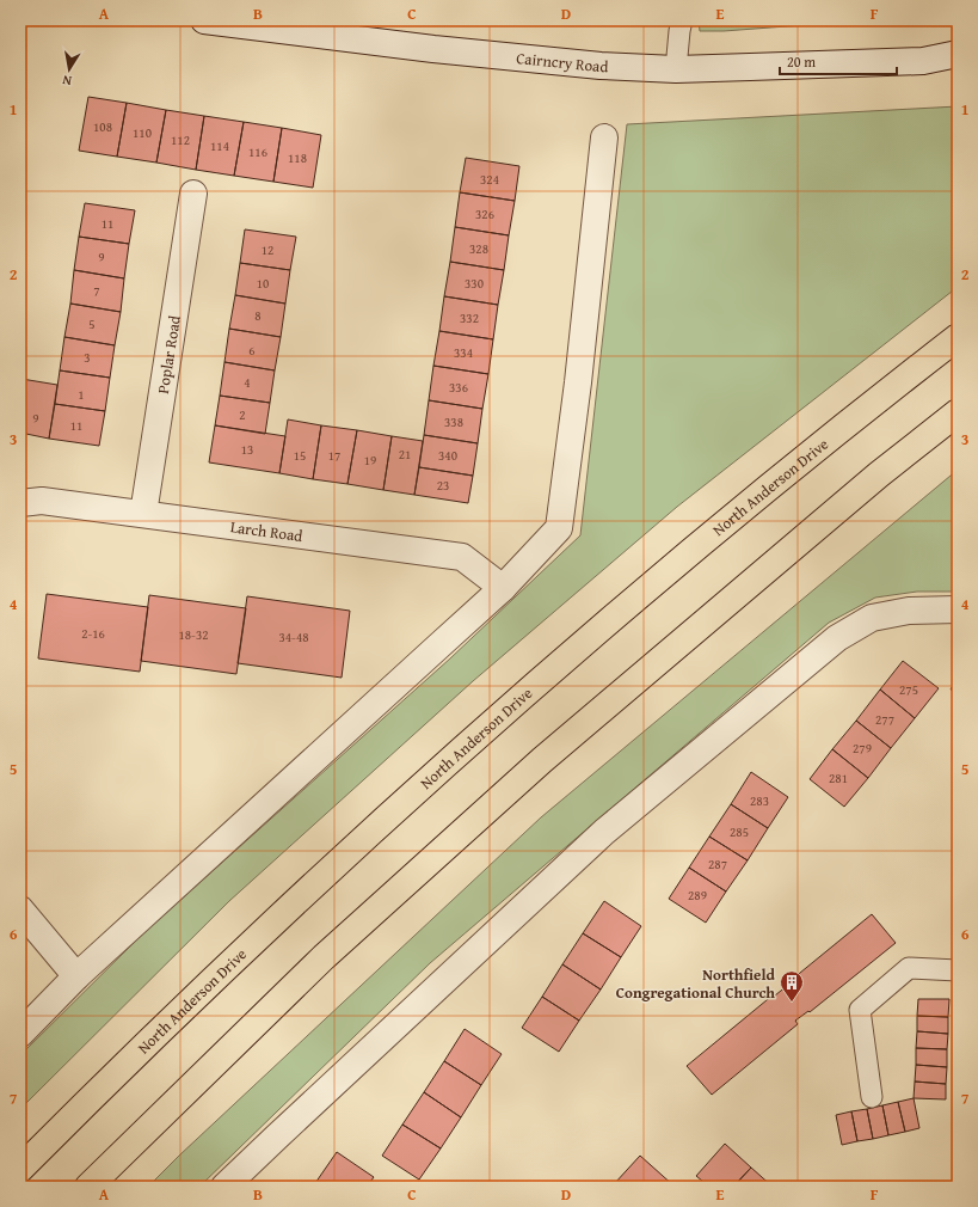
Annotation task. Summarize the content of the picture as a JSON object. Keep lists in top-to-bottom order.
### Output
{
  "streets": {
    "main road": ["North Anderson Drive"],
    "street": ["Cairncry Road", "Poplar Road", "Larch Road"]
  },
  "crossings": [
    ["Poplar Road", "Larch Road"]
  ],
  "places": {
    "building": ["Northfield Congregational Church"]
  },
  "house_numbers": [
    "108",
    "110",
    "112",
    "114",
    "116",
    "118",
    "324",
    "326",
    "11",
    "328",
    "12",
    "9",
    "10",
    "330",
    "7",
    "8",
    "332",
    "5",
    "6",
    "334",
    "3",
    "4",
    "336",
    "1",
    "2",
    "9",
    "338",
    "11",
    "13",
    "21",
    "15",
    "17",
    "340",
    "19",
    "23",
    "2-16",
    "18-32",
    "34-48",
    "275",
    "277",
    "279",
    "281",
    "283",
    "285",
    "287",
    "289"
  ],
  "scale_bar": "20 m",
  "north": "bottom",
  "grid": {
    "columns": [
      "A",
      "B",
      "C",
      "D",
      "E",
      "F"
    ],
    "rows": [
      "1",
      "2",
      "3",
      "4",
      "5",
      "6",
      "7"
    ]
  }
}
